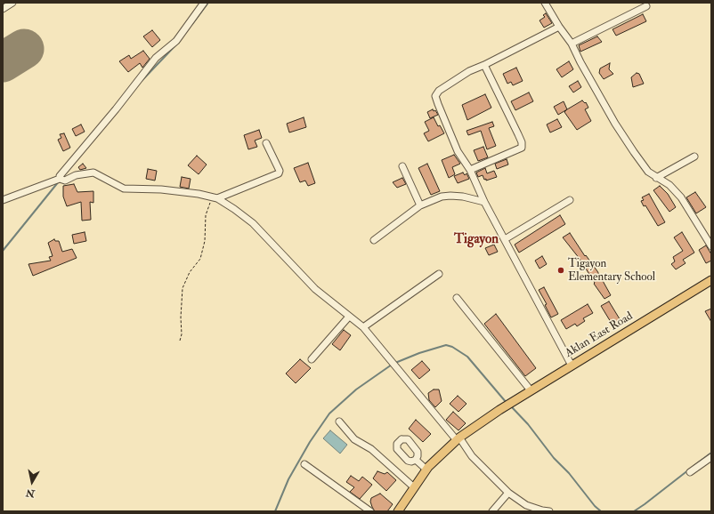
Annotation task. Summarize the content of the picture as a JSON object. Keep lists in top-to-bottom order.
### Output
{
  "streets": {
    "main road": ["Aklan East Road"]
  },
  "districts": ["Tigayon"],
  "places": ["Tigayon Elementary School"],
  "north": "bottom"
}
